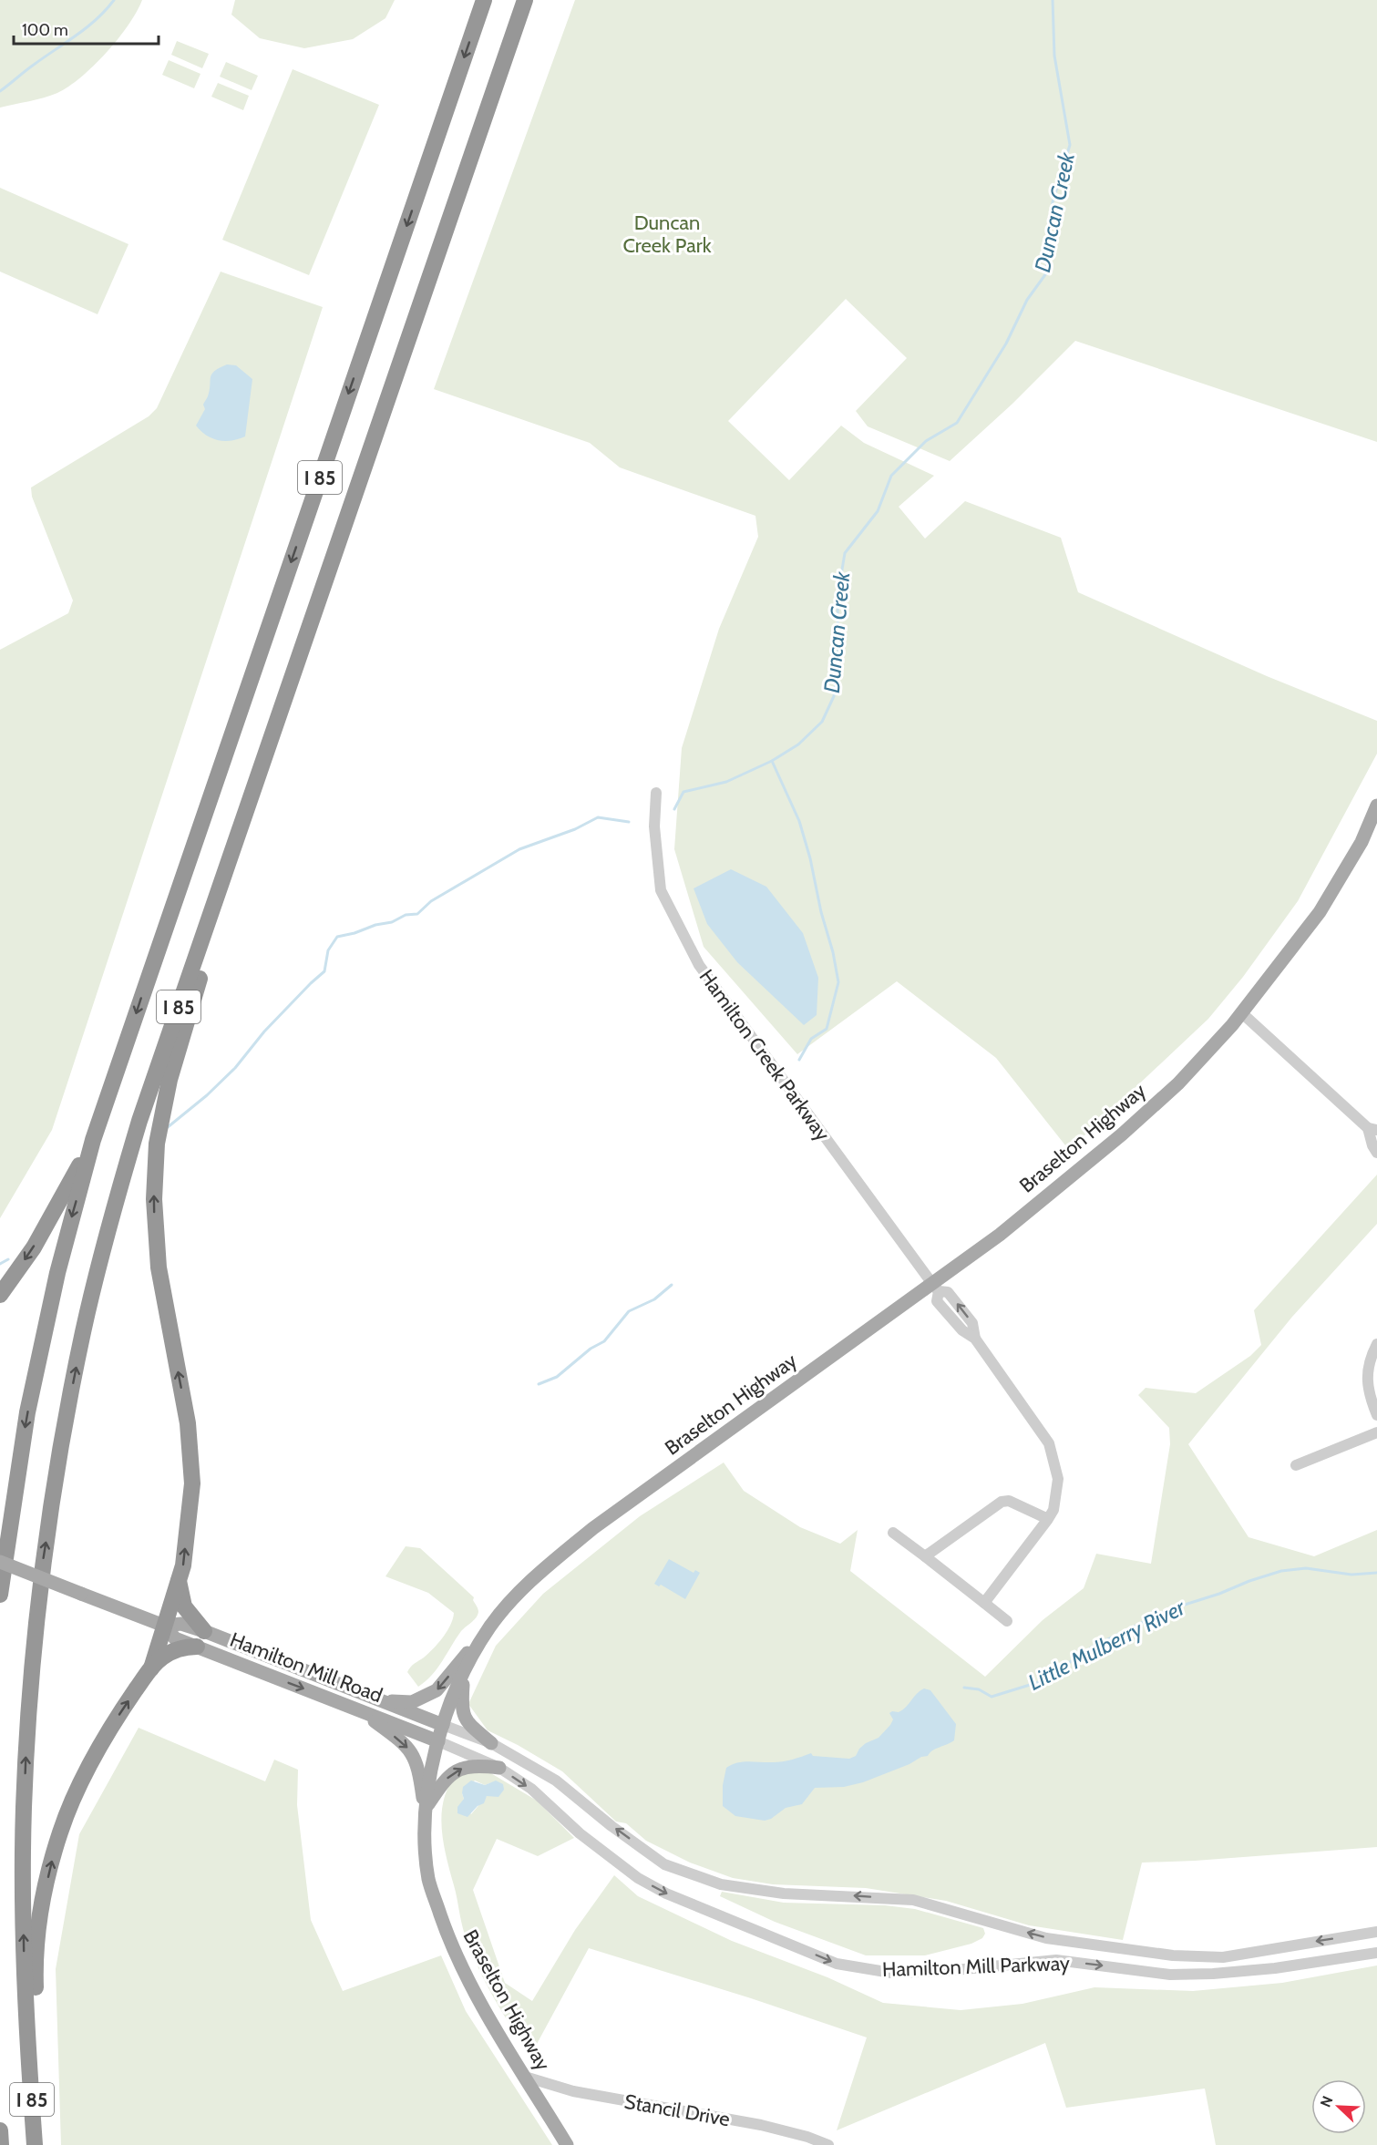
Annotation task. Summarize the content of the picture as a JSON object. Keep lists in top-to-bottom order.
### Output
{
  "streets": {
    "highway": ["I 85"],
    "main road": ["Braselton Highway", "Hamilton Mill Road"],
    "street": ["Hamilton Creek Parkway", "Hamilton Mill Parkway", "Stancil Drive"]
  },
  "crossings": [
    ["Hamilton Creek Parkway", "Braselton Highway"],
    ["Braselton Highway", "Hamilton Mill Road"],
    ["Braselton Highway", "Hamilton Mill Parkway"],
    ["Braselton Highway", "Stancil Drive"],
    ["Hamilton Mill Road", "Hamilton Mill Parkway"]
  ],
  "water": ["Duncan Creek", "Little Mulberry River"],
  "parks": ["Duncan Creek Park"],
  "scale_bar": "100 m",
  "north": "top left"
}
